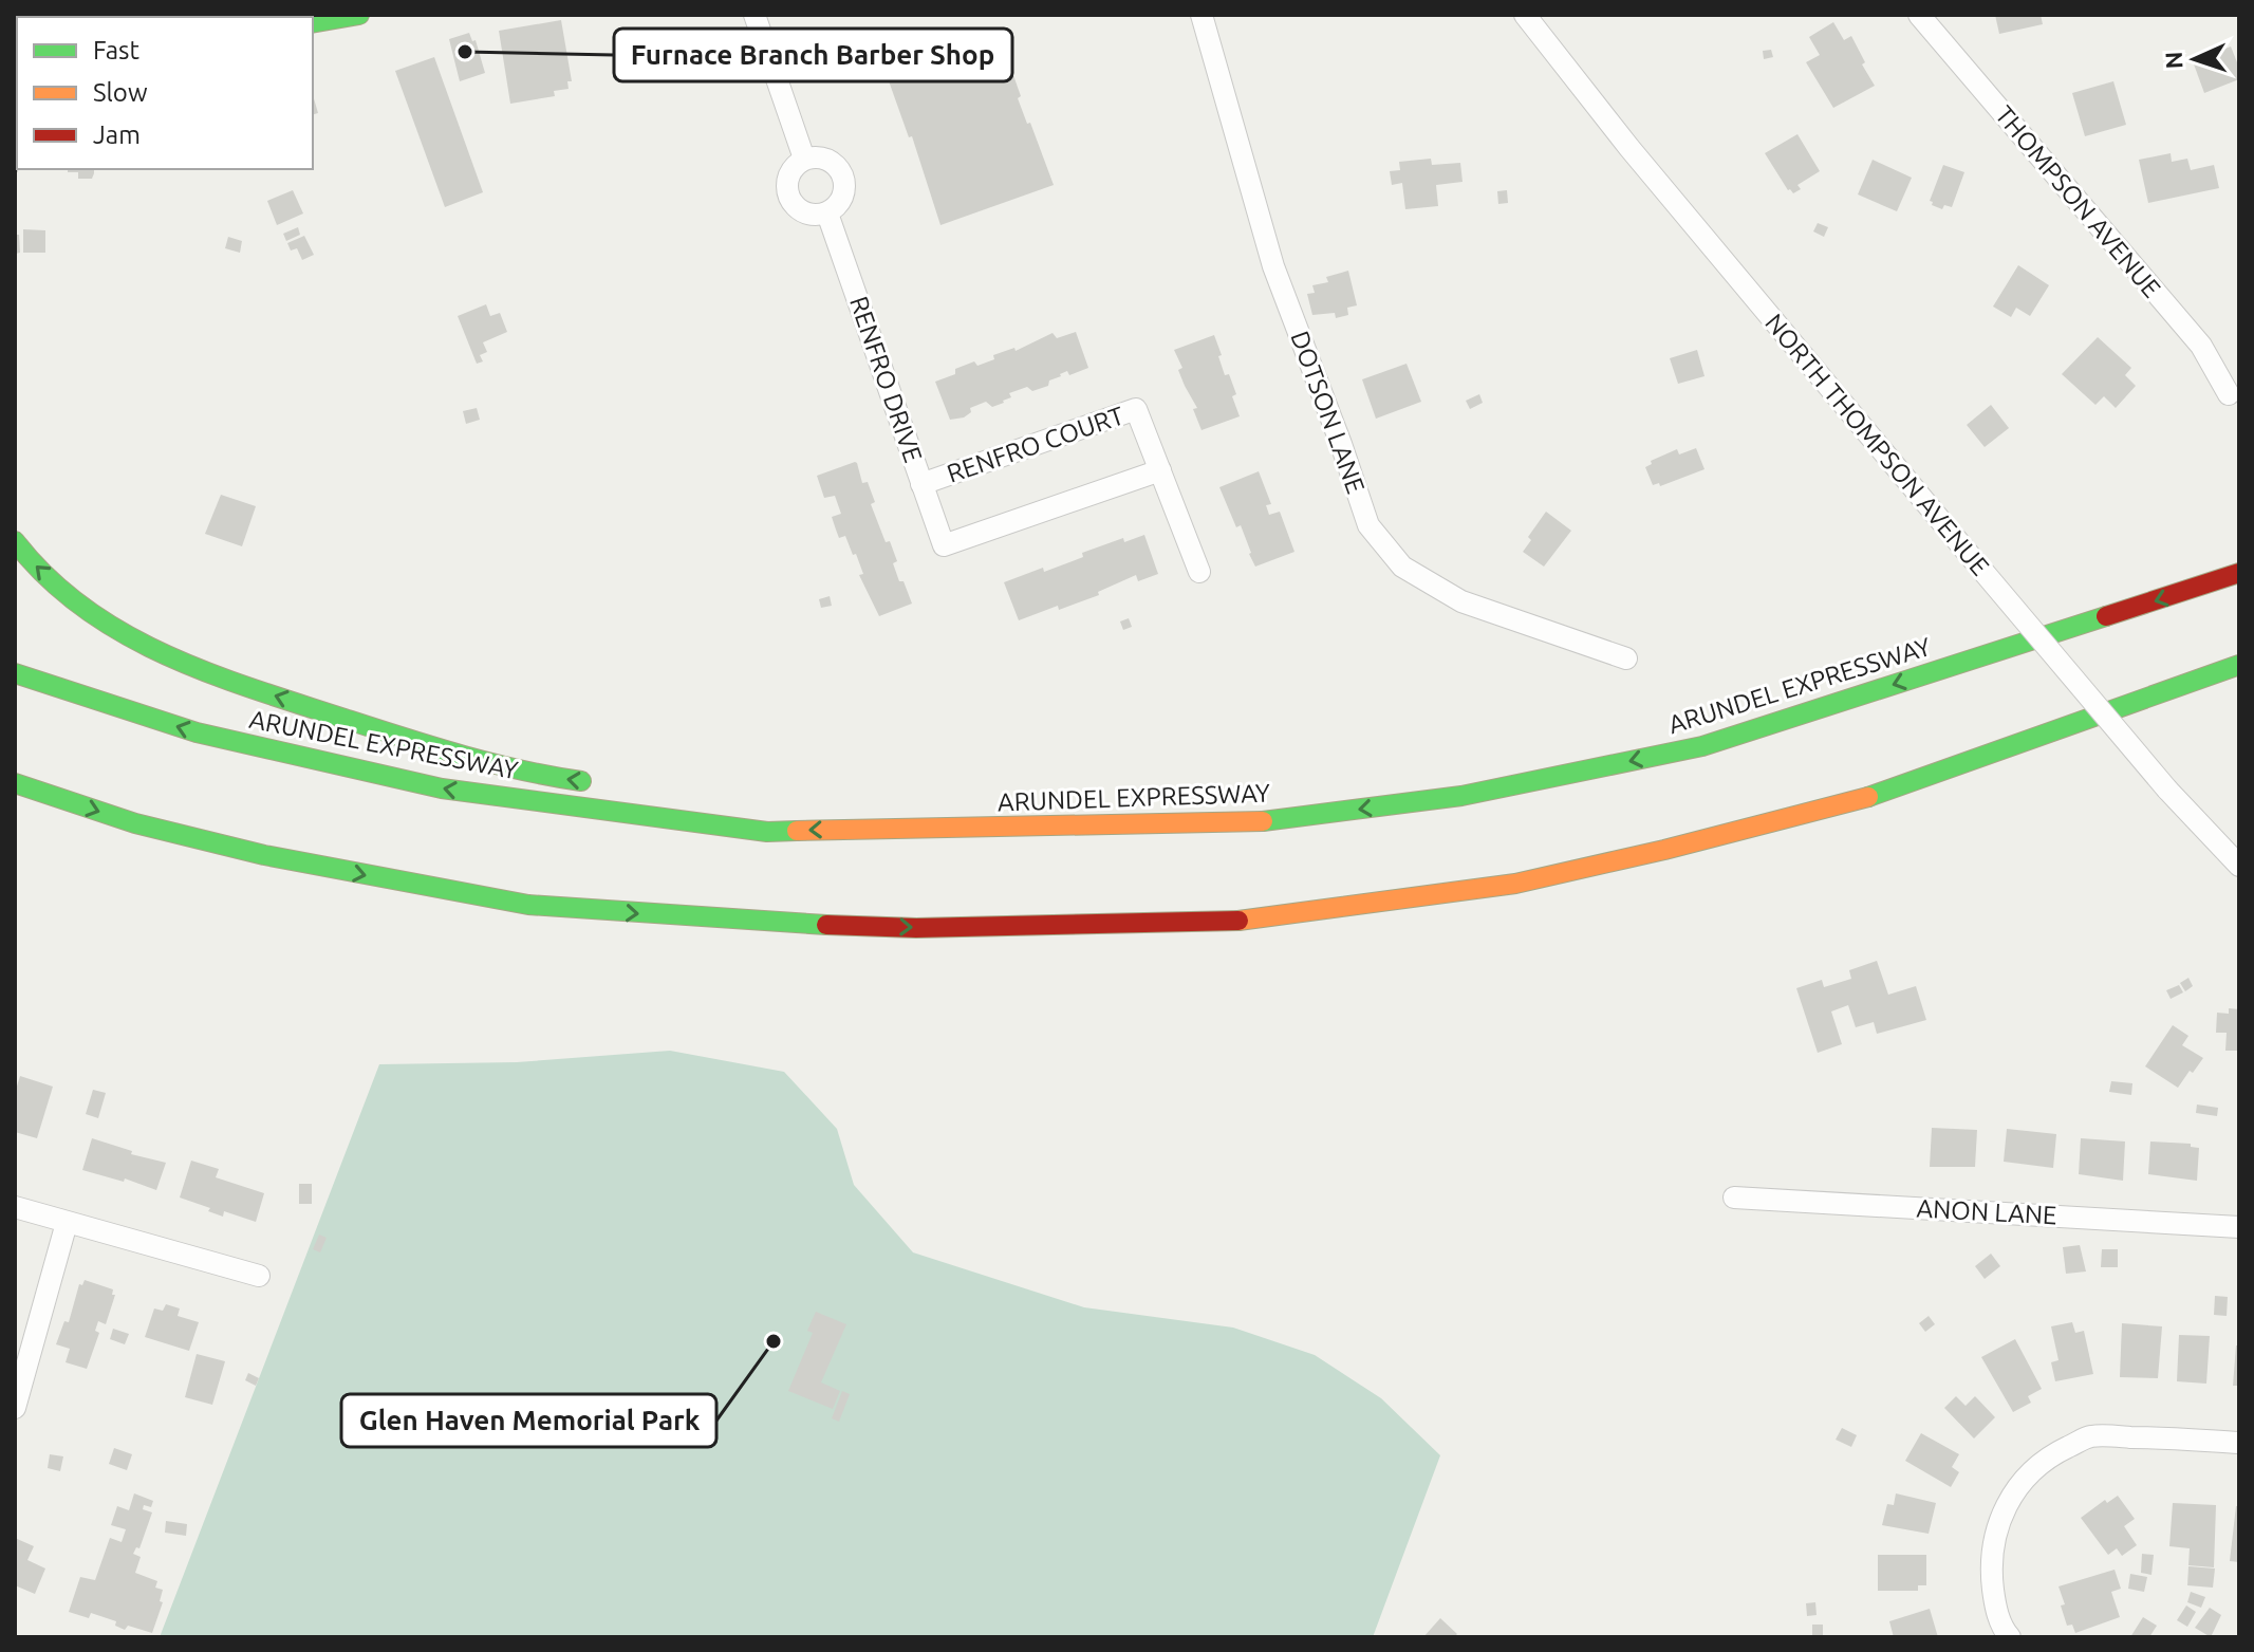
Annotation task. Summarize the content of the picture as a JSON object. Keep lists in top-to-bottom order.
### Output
{
  "streets": {
    "main road": ["ARUNDEL EXPRESSWAY"],
    "street": [
      "THOMPSON AVENUE",
      "RENFRO DRIVE",
      "DOTSON LANE",
      "RENFRO COURT",
      "NORTH THOMPSON AVENUE",
      "ANON LANE"
    ]
  },
  "crossings": [
    ["RENFRO DRIVE", "RENFRO COURT"]
  ],
  "places": ["Furnace Branch Barber Shop", "Glen Haven Memorial Park"],
  "legend": ["Fast", "Slow", "Jam"],
  "north": "left"
}
